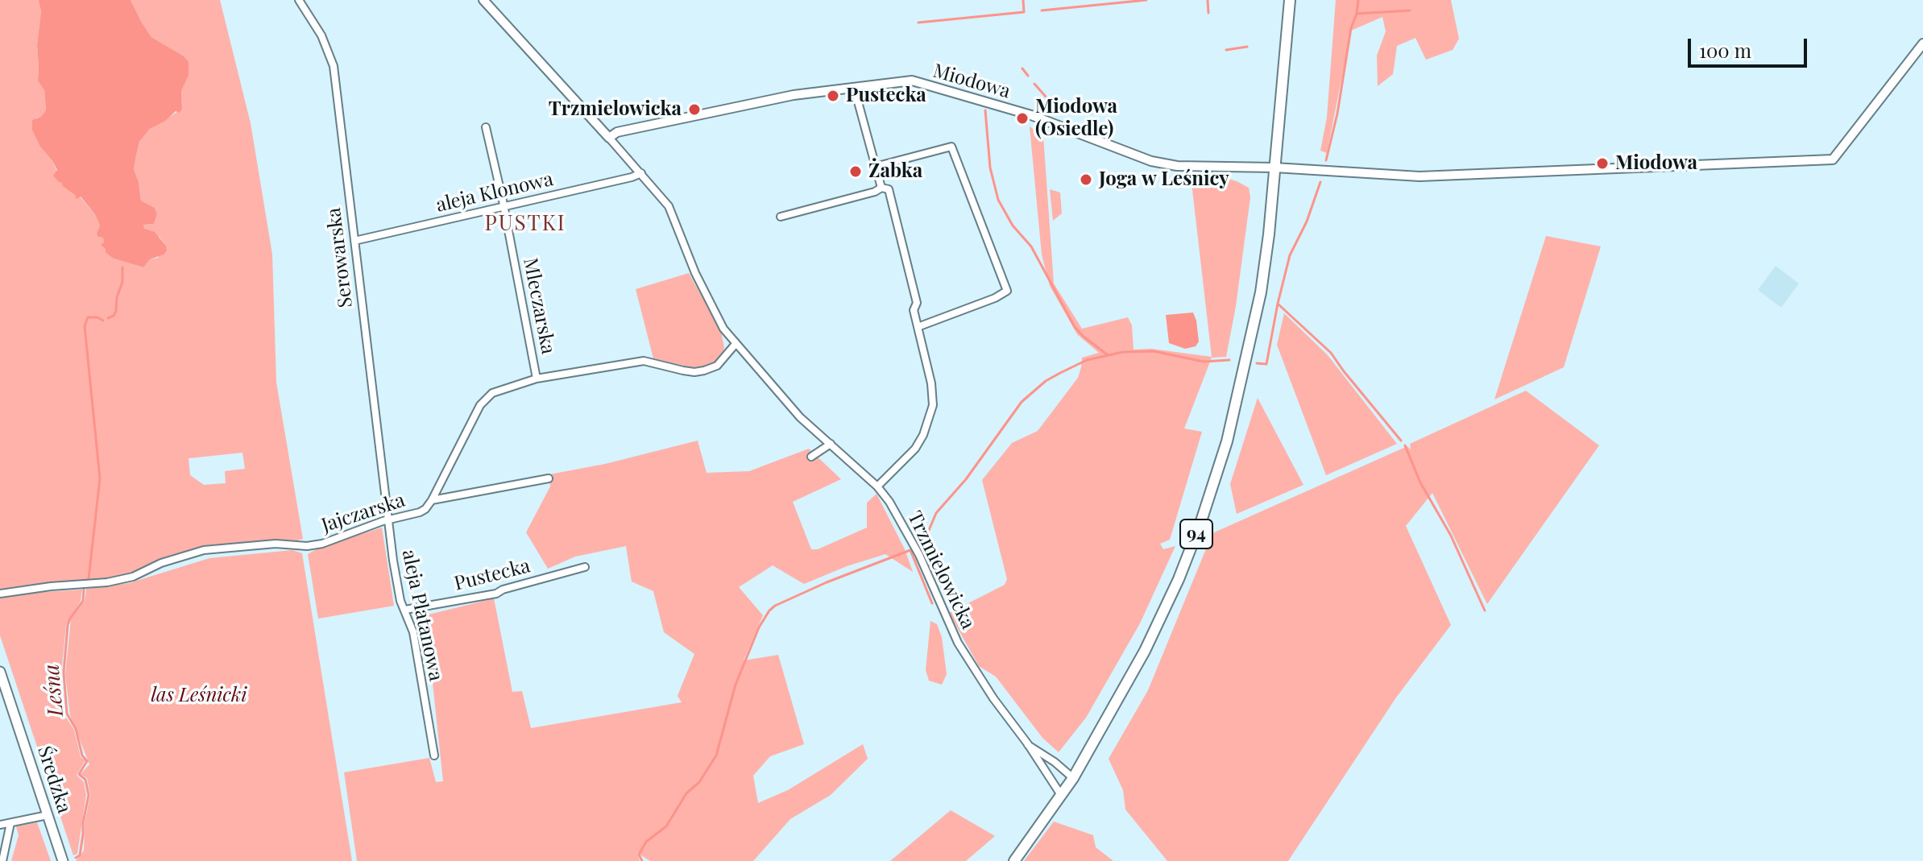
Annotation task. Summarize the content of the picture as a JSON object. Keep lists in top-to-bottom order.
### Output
{
  "streets": {
    "main road": ["94", "Średzka"],
    "street": [
      "Miodowa",
      "aleja Klonowa",
      "Serowarska",
      "Mleczarska",
      "Jajczarska",
      "Trzmielowicka",
      "Pustecka",
      "aleja Platanowa"
    ]
  },
  "crossings": [
    ["Miodowa", "94"],
    ["Miodowa", "Trzmielowicka"],
    ["aleja Klonowa", "Serowarska"],
    ["aleja Klonowa", "Mleczarska"],
    ["aleja Klonowa", "Trzmielowicka"],
    ["Serowarska", "Jajczarska"],
    ["Serowarska", "aleja Platanowa"],
    ["Mleczarska", "Jajczarska"],
    ["Jajczarska", "Trzmielowicka"],
    ["Jajczarska", "aleja Platanowa"],
    ["94", "Trzmielowicka"],
    ["Pustecka", "aleja Platanowa"]
  ],
  "districts": ["PUSTKI"],
  "water": ["Leśna"],
  "parks": ["las Leśnicki"],
  "places": [
    "Pustecka",
    "Trzmielowicka",
    "Miodowa (Osiedle)",
    "Miodowa",
    "Żabka",
    "Joga w Leśnicy"
  ],
  "scale_bar": "100 m"
}
